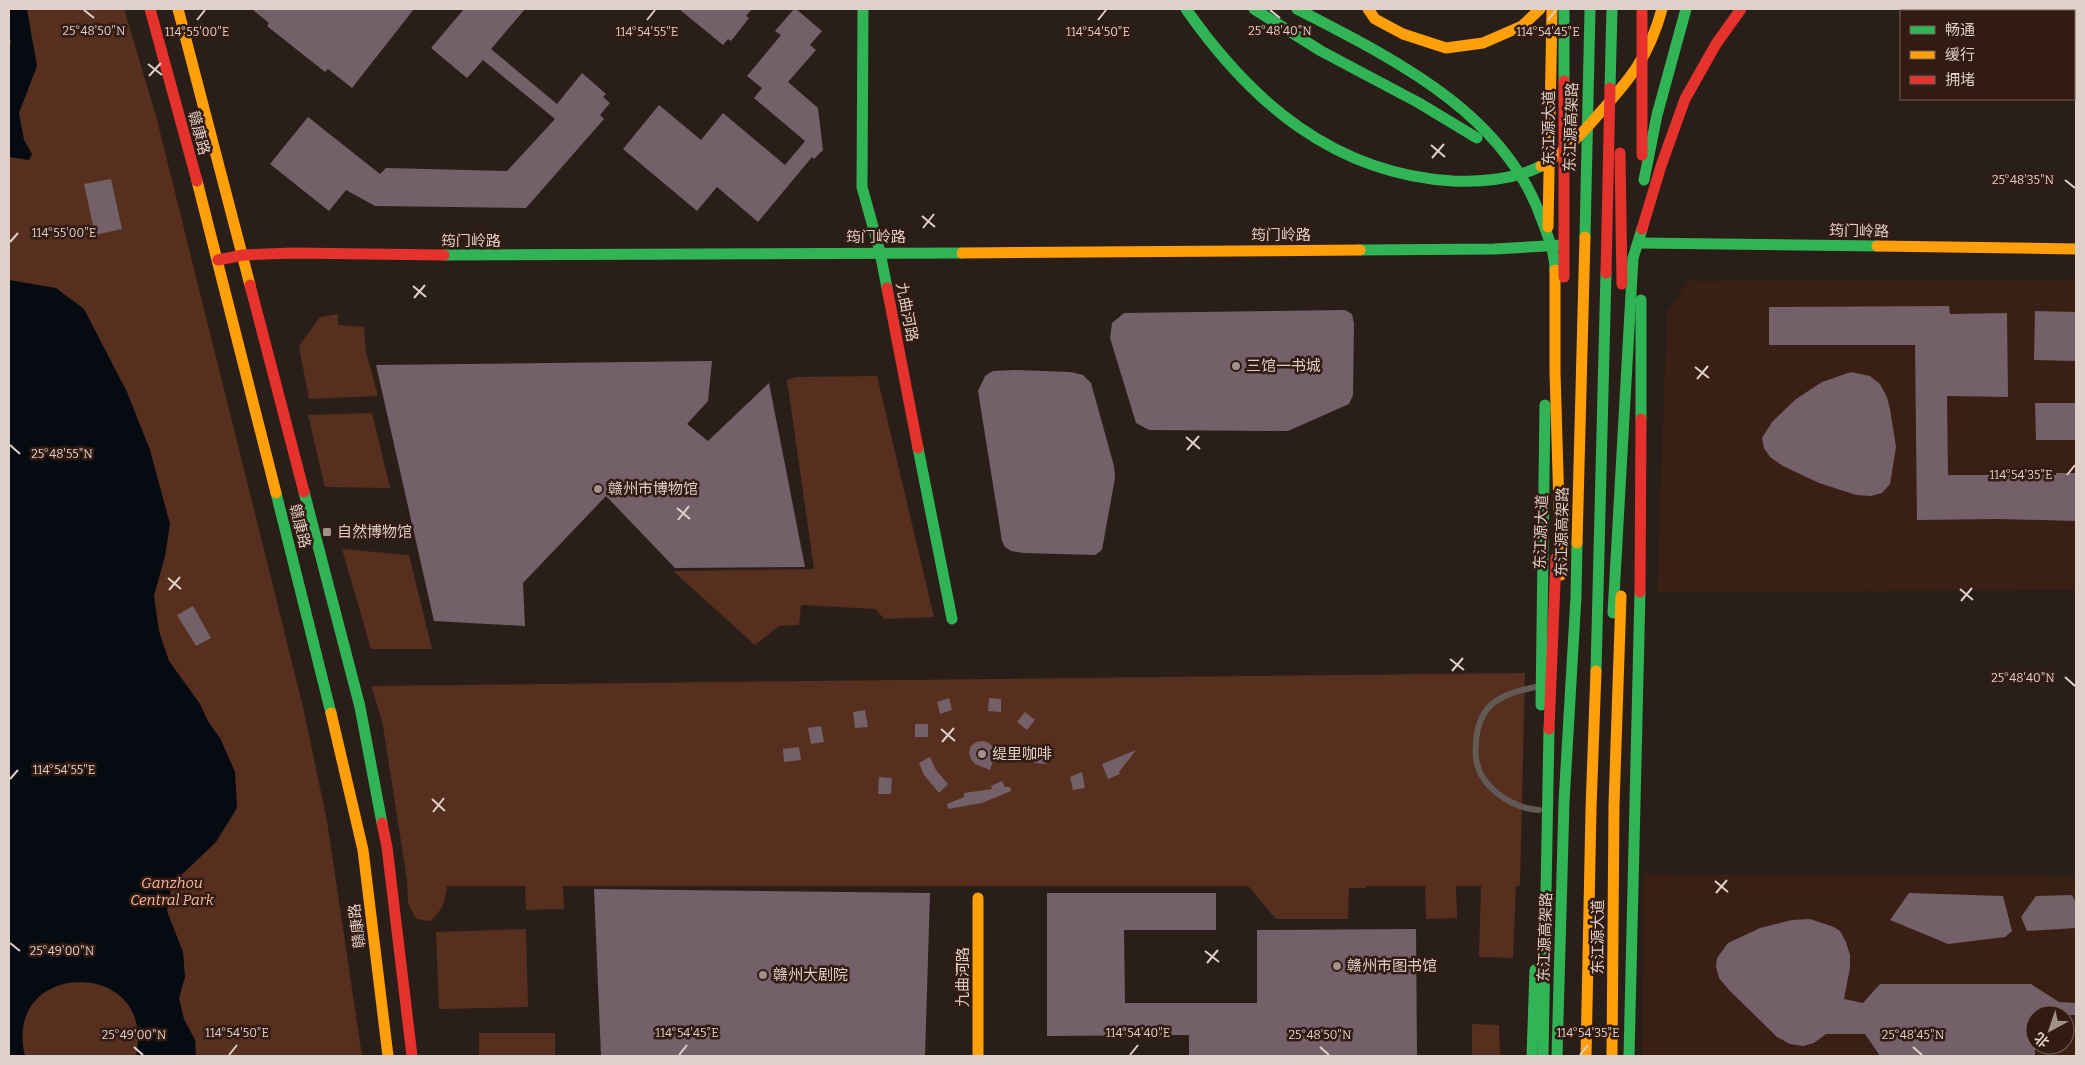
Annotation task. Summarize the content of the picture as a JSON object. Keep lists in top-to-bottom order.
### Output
{
  "streets": {
    "main road": [
      "东江源高架路",
      "东江源大道",
      "赣康路",
      "筠门岭路",
      "九曲河路"
    ]
  },
  "crossings": [
    ["东江源大道", "筠门岭路"],
    ["赣康路", "筠门岭路"],
    ["筠门岭路", "九曲河路"]
  ],
  "parks": ["Ganzhou Central Park"],
  "places": {
    "other": [
      "三馆一书城",
      "赣州市博物馆",
      "缇里咖啡",
      "赣州市图书馆",
      "赣州大剧院"
    ],
    "transit": ["自然博物馆"]
  },
  "legend": ["畅通", "缓行", "拥堵"],
  "north": "bottom left",
  "coordinates": [
    "25°48'50\"N",
    "25°48'40\"N",
    "114°55'00\"E",
    "114°54'55\"E",
    "114°54'50\"E",
    "114°54'45\"E",
    "25°48'35\"N",
    "25°48'55\"N",
    "114°54'35\"E",
    "25°49'00\"N",
    "114°54'40\"E",
    "25°48'45\"N"
  ]
}
